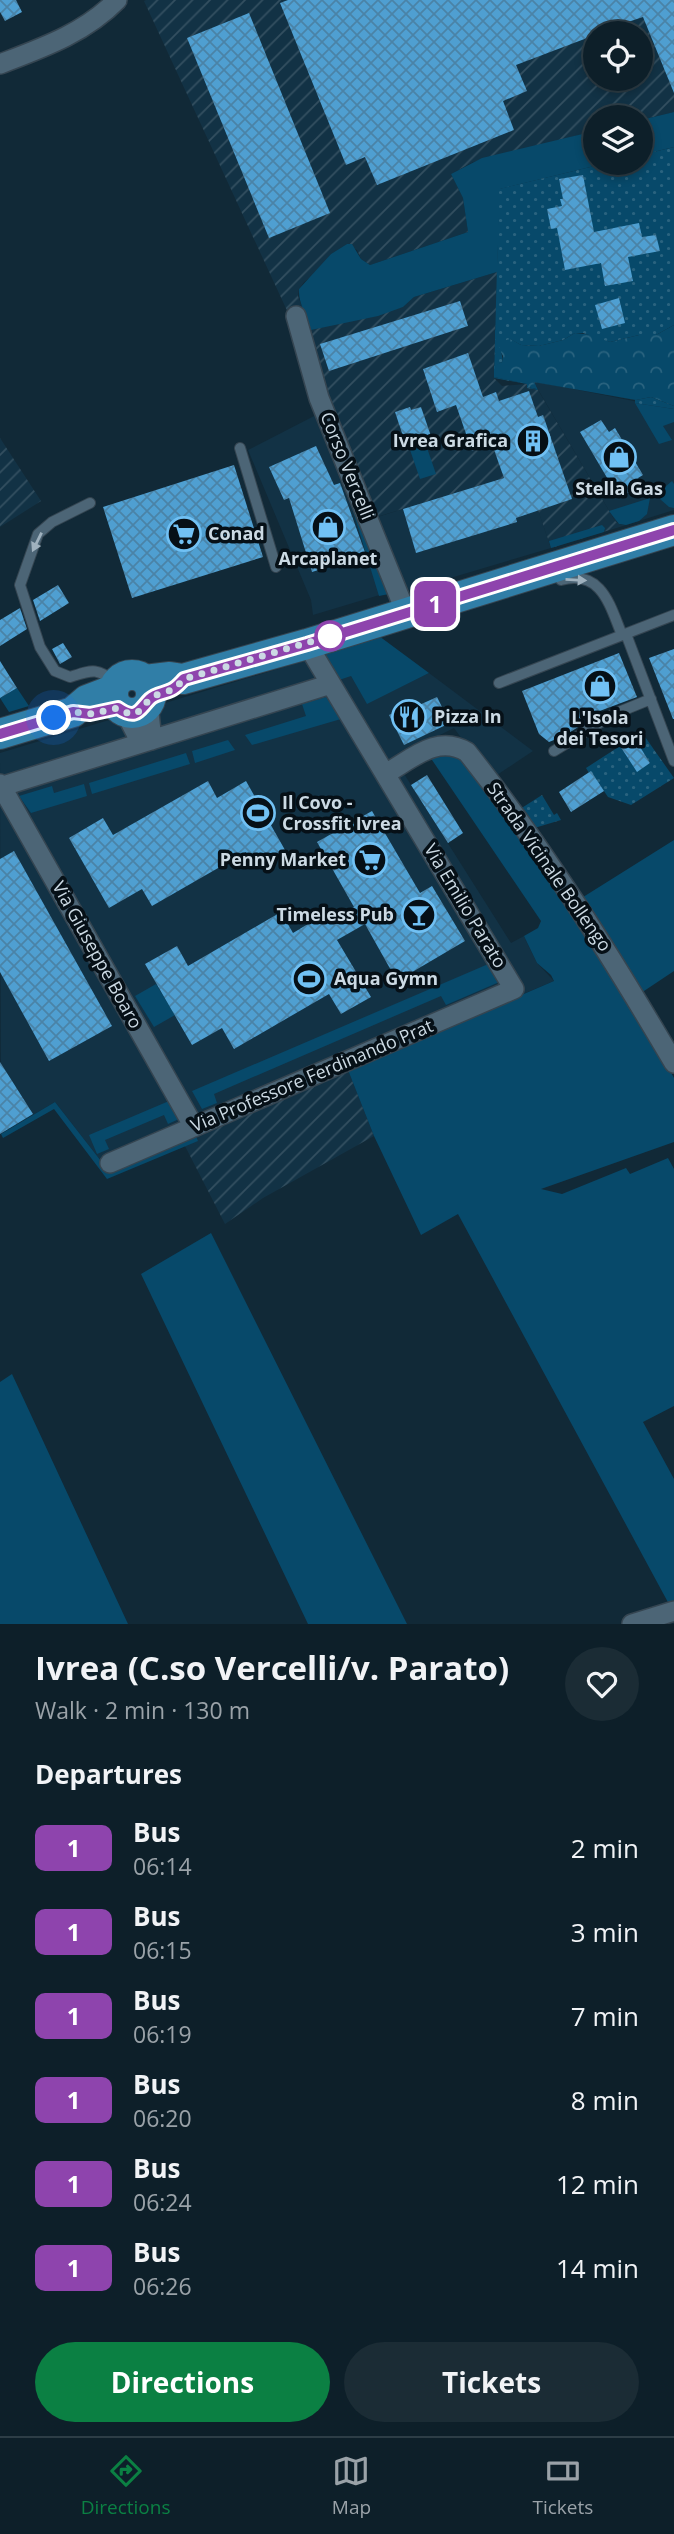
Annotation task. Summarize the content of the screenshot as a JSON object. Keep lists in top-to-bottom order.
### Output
{
  "streets": {
    "street": [
      "Corso Vercelli",
      "Strada Vicinale Bollengo",
      "Via Emilio Parato",
      "Via Giuseppe Boaro",
      "Via Professore Ferdinando Prat"
    ]
  },
  "crossings": [
    ["Strada Vicinale Bollengo", "Via Emilio Parato"],
    ["Via Emilio Parato", "Via Professore Ferdinando Prat"],
    ["Via Giuseppe Boaro", "Via Professore Ferdinando Prat"]
  ],
  "places": {
    "building": ["Ivrea Grafica"],
    "shop": ["Stella Gas", "Arcaplanet", "L'Isola dei Tesori"],
    "supermarket": ["Conad", "Penny Market"],
    "restaurant": ["Pizza In"],
    "sports": ["Il Covo - Crossfit Ivrea", "Aqua Gymn"],
    "bar": ["Timeless Pub"]
  },
  "lines": ["bus line 1"],
  "page": {
    "on_map": "1",
    "heading": [
      ["Ivrea (C.so Vercelli/v. Parato)", "Walk · 2 min · 130 m"],
      "Departures"
    ],
    "list": [
      {
        "mark": "1",
        "name": "Bus",
        "note": "06:14",
        "value": "2 min"
      },
      {
        "mark": "1",
        "name": "Bus",
        "note": "06:15",
        "value": "3 min"
      },
      {
        "mark": "1",
        "name": "Bus",
        "note": "06:19",
        "value": "7 min"
      },
      {
        "mark": "1",
        "name": "Bus",
        "note": "06:20",
        "value": "8 min"
      },
      {
        "mark": "1",
        "name": "Bus",
        "note": "06:24",
        "value": "12 min"
      },
      {
        "mark": "1",
        "name": "Bus",
        "note": "06:26",
        "value": "14 min"
      }
    ],
    "buttons": ["Directions", "Tickets"],
    "tabs": ["Directions", "Map", "Tickets"]
  }
}
